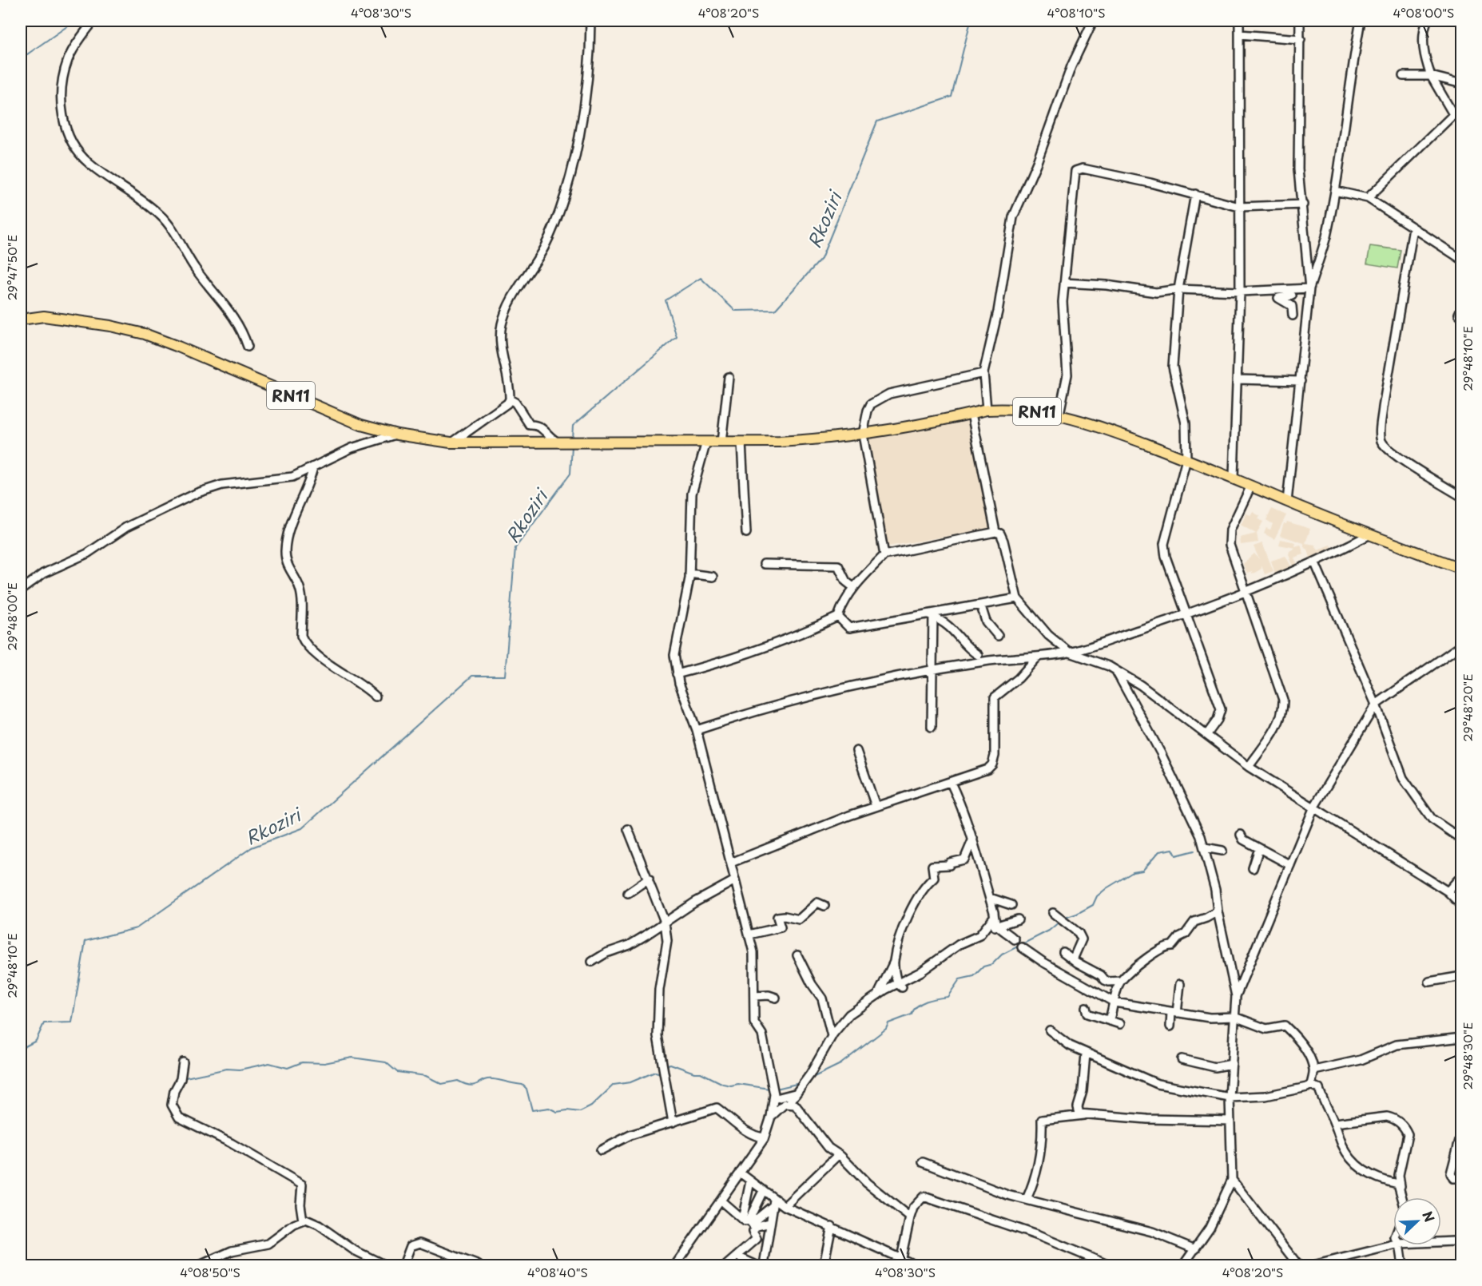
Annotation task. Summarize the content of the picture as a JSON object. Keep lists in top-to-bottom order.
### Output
{
  "streets": {
    "main road": ["RN11"]
  },
  "water": ["Rkoziri"],
  "north": "top right",
  "coordinates": [
    "4°08'30\"S",
    "4°08'20\"S",
    "4°08'10\"S",
    "4°08'00\"S",
    "29°47'50\"E",
    "29°48'10\"E",
    "29°48'00\"E",
    "29°48'20\"E",
    "29°48'30\"E",
    "4°08'50\"S",
    "4°08'40\"S"
  ]
}
